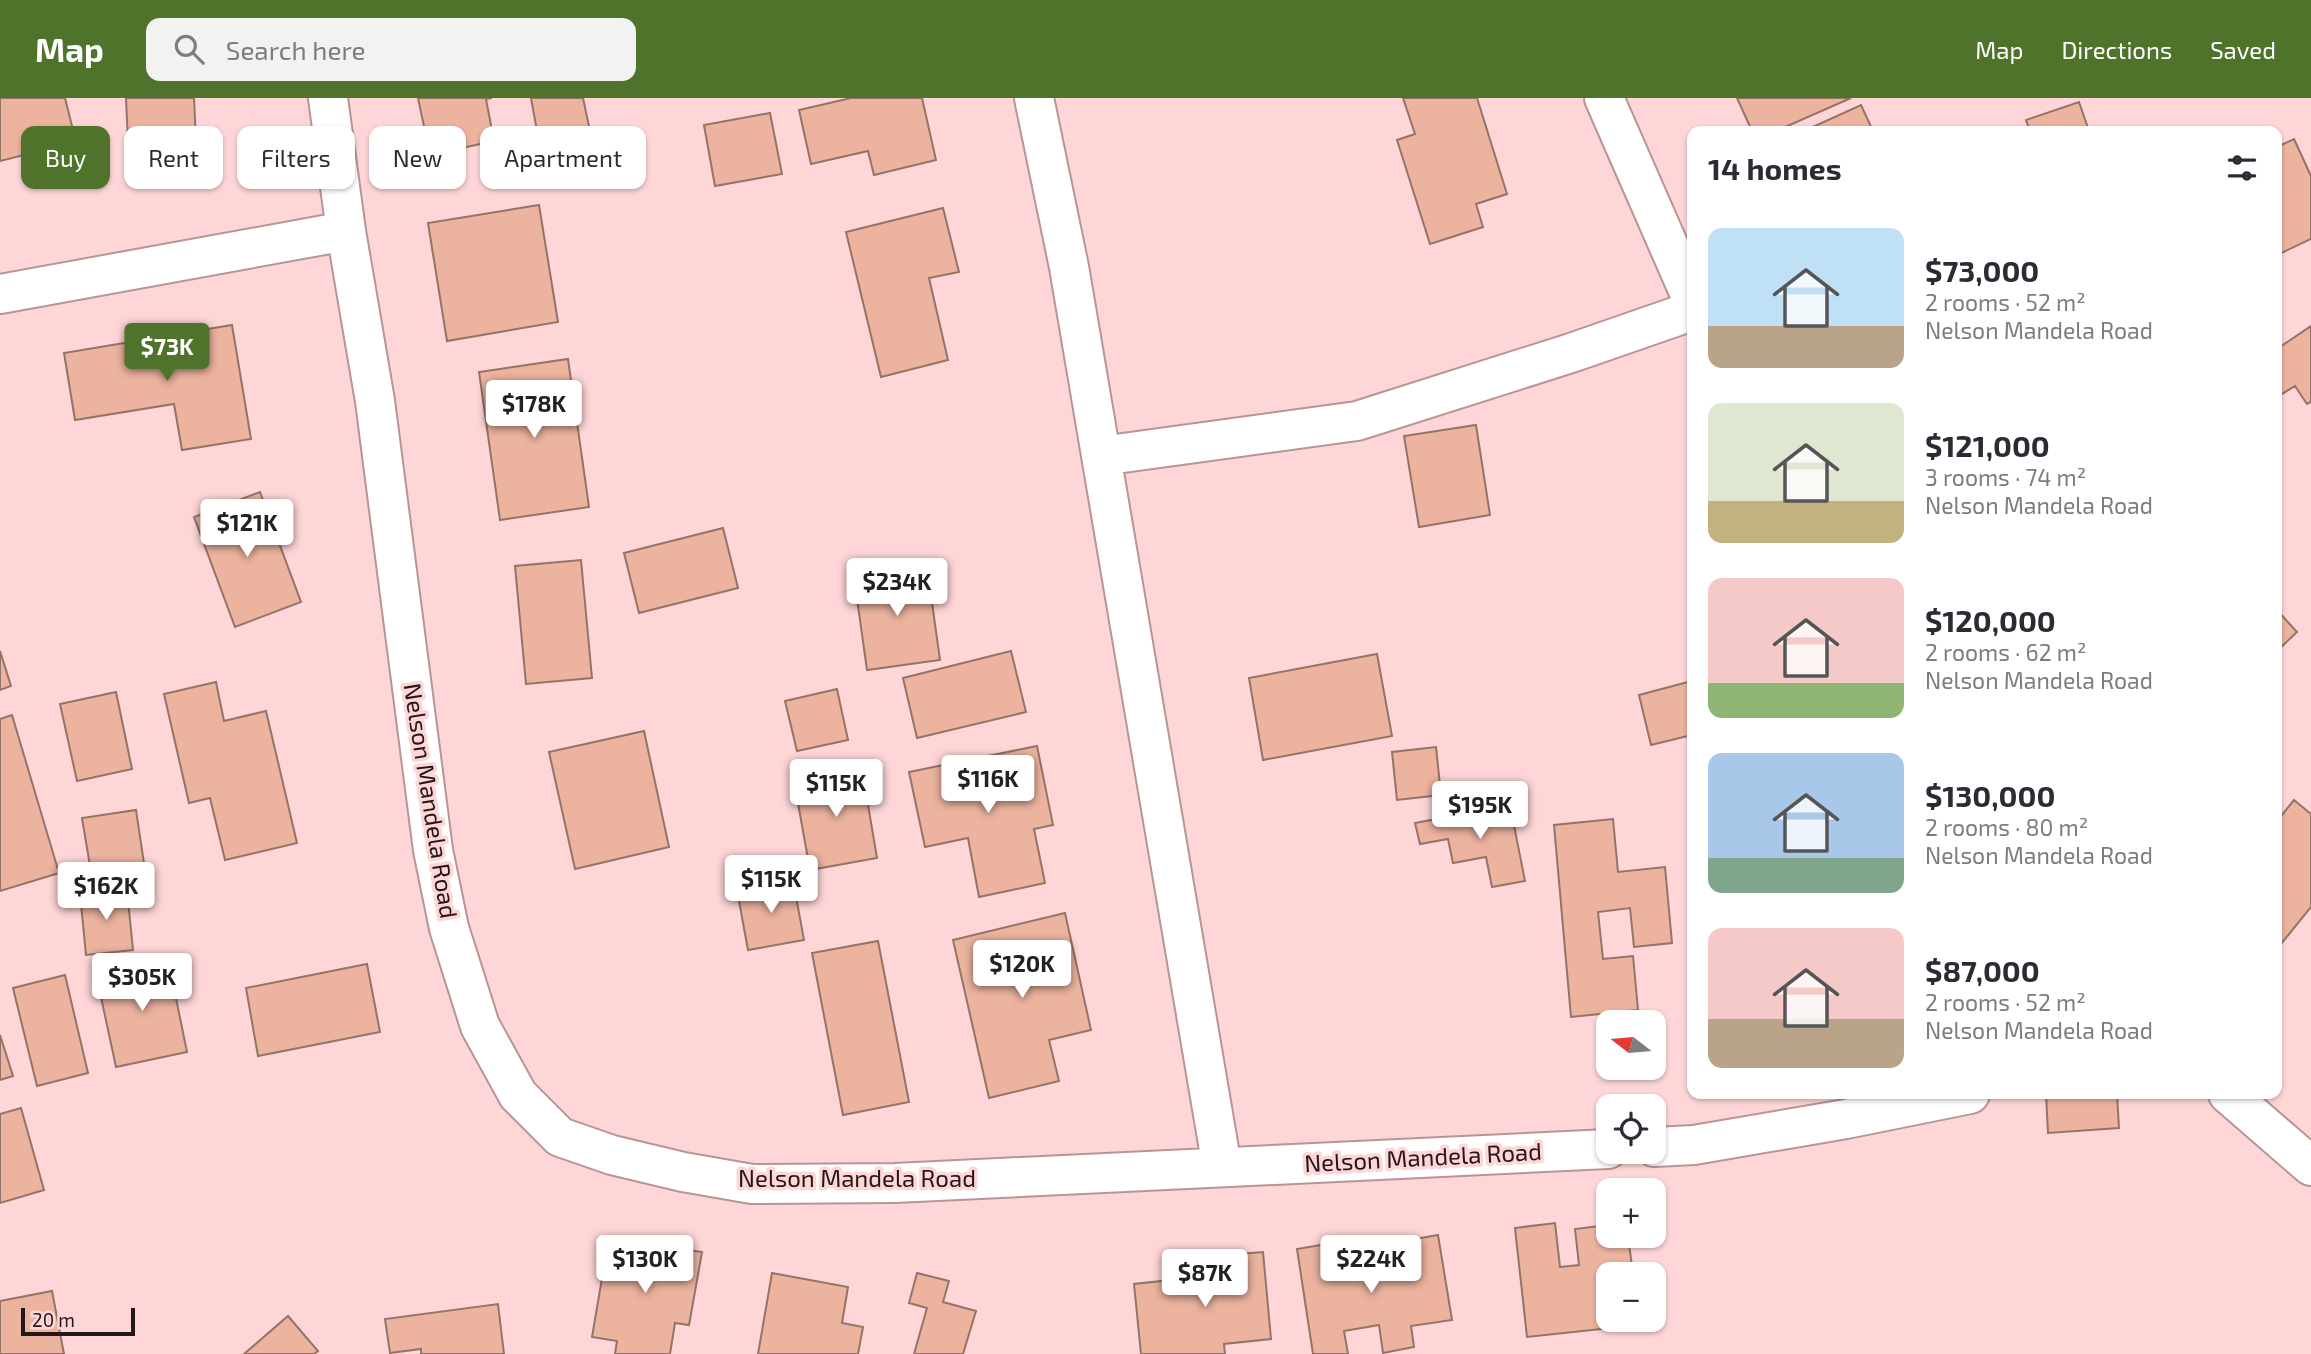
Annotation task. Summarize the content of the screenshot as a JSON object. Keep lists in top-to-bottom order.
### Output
{
  "streets": {
    "street": ["Nelson Mandela Road"]
  },
  "scale_bar": "20 m",
  "north": "left",
  "page": {
    "header": "Map",
    "search": "Search here",
    "nav": ["Map", "Directions", "Saved"],
    "chip": [
      "Buy",
      "Rent",
      "Filters",
      "New",
      "Apartment"
    ],
    "heading": "14 homes",
    "list": [
      {
        "name": "$73,000",
        "note": "2 rooms · 52 m² · Nelson Mandela Road"
      },
      {
        "name": "$121,000",
        "note": "3 rooms · 74 m² · Nelson Mandela Road"
      },
      {
        "name": "$120,000",
        "note": "2 rooms · 62 m² · Nelson Mandela Road"
      },
      {
        "name": "$130,000",
        "note": "2 rooms · 80 m² · Nelson Mandela Road"
      },
      {
        "name": "$87,000",
        "note": "2 rooms · 52 m² · Nelson Mandela Road"
      }
    ],
    "price": [
      "$73K",
      "$178K",
      "$121K",
      "$234K",
      "$116K",
      "$115K",
      "$195K",
      "$115K",
      "$162K",
      "$120K",
      "$305K",
      "$130K",
      "$224K",
      "$87K"
    ],
    "map_buttons": ["+", "−"],
    "scale": "20 m"
  }
}
